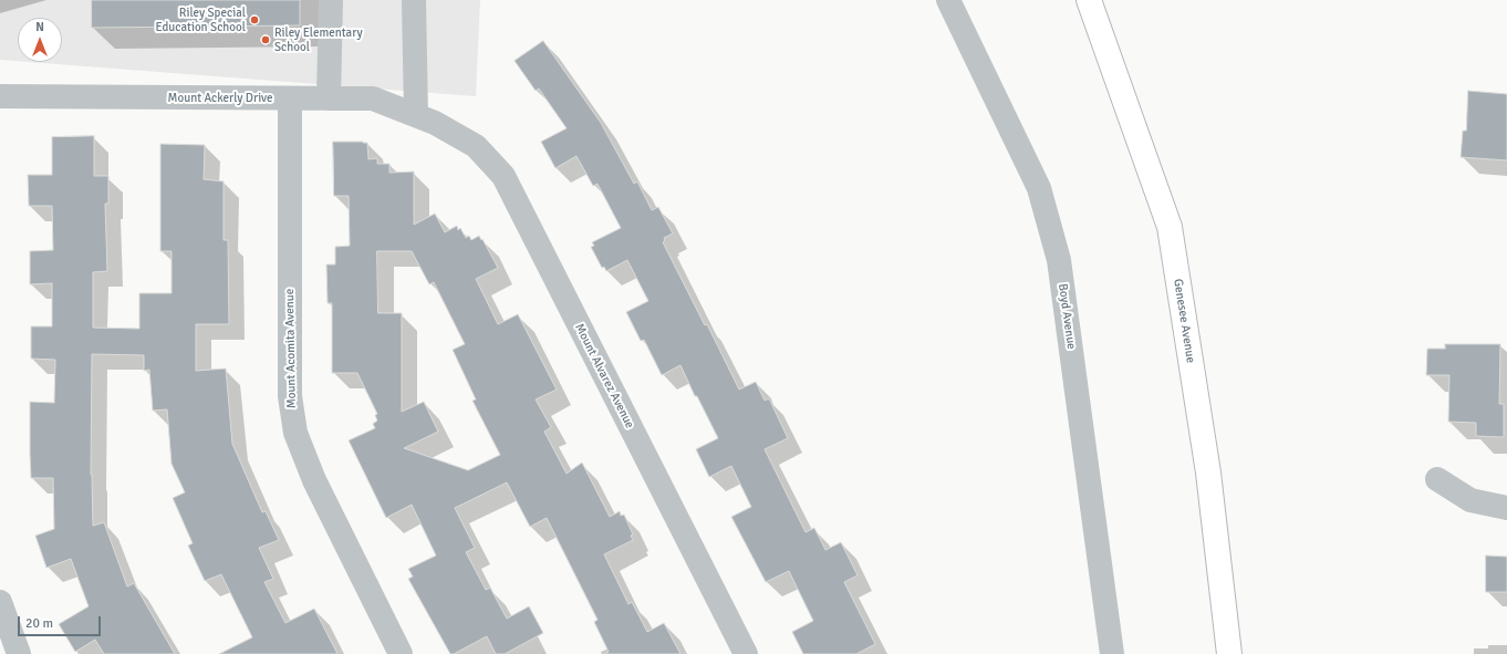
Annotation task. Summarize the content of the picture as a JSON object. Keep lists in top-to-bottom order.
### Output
{
  "streets": {
    "main road": ["Genesee Avenue"],
    "street": [
      "Mount Ackerly Drive",
      "Boyd Avenue",
      "Mount Acomita Avenue",
      "Mount Alvarez Avenue"
    ]
  },
  "crossings": [
    ["Mount Ackerly Drive", "Mount Acomita Avenue"],
    ["Mount Ackerly Drive", "Mount Alvarez Avenue"]
  ],
  "places": ["Riley Special Education School", "Riley Elementary School"],
  "scale_bar": "20 m",
  "north": "top"
}
